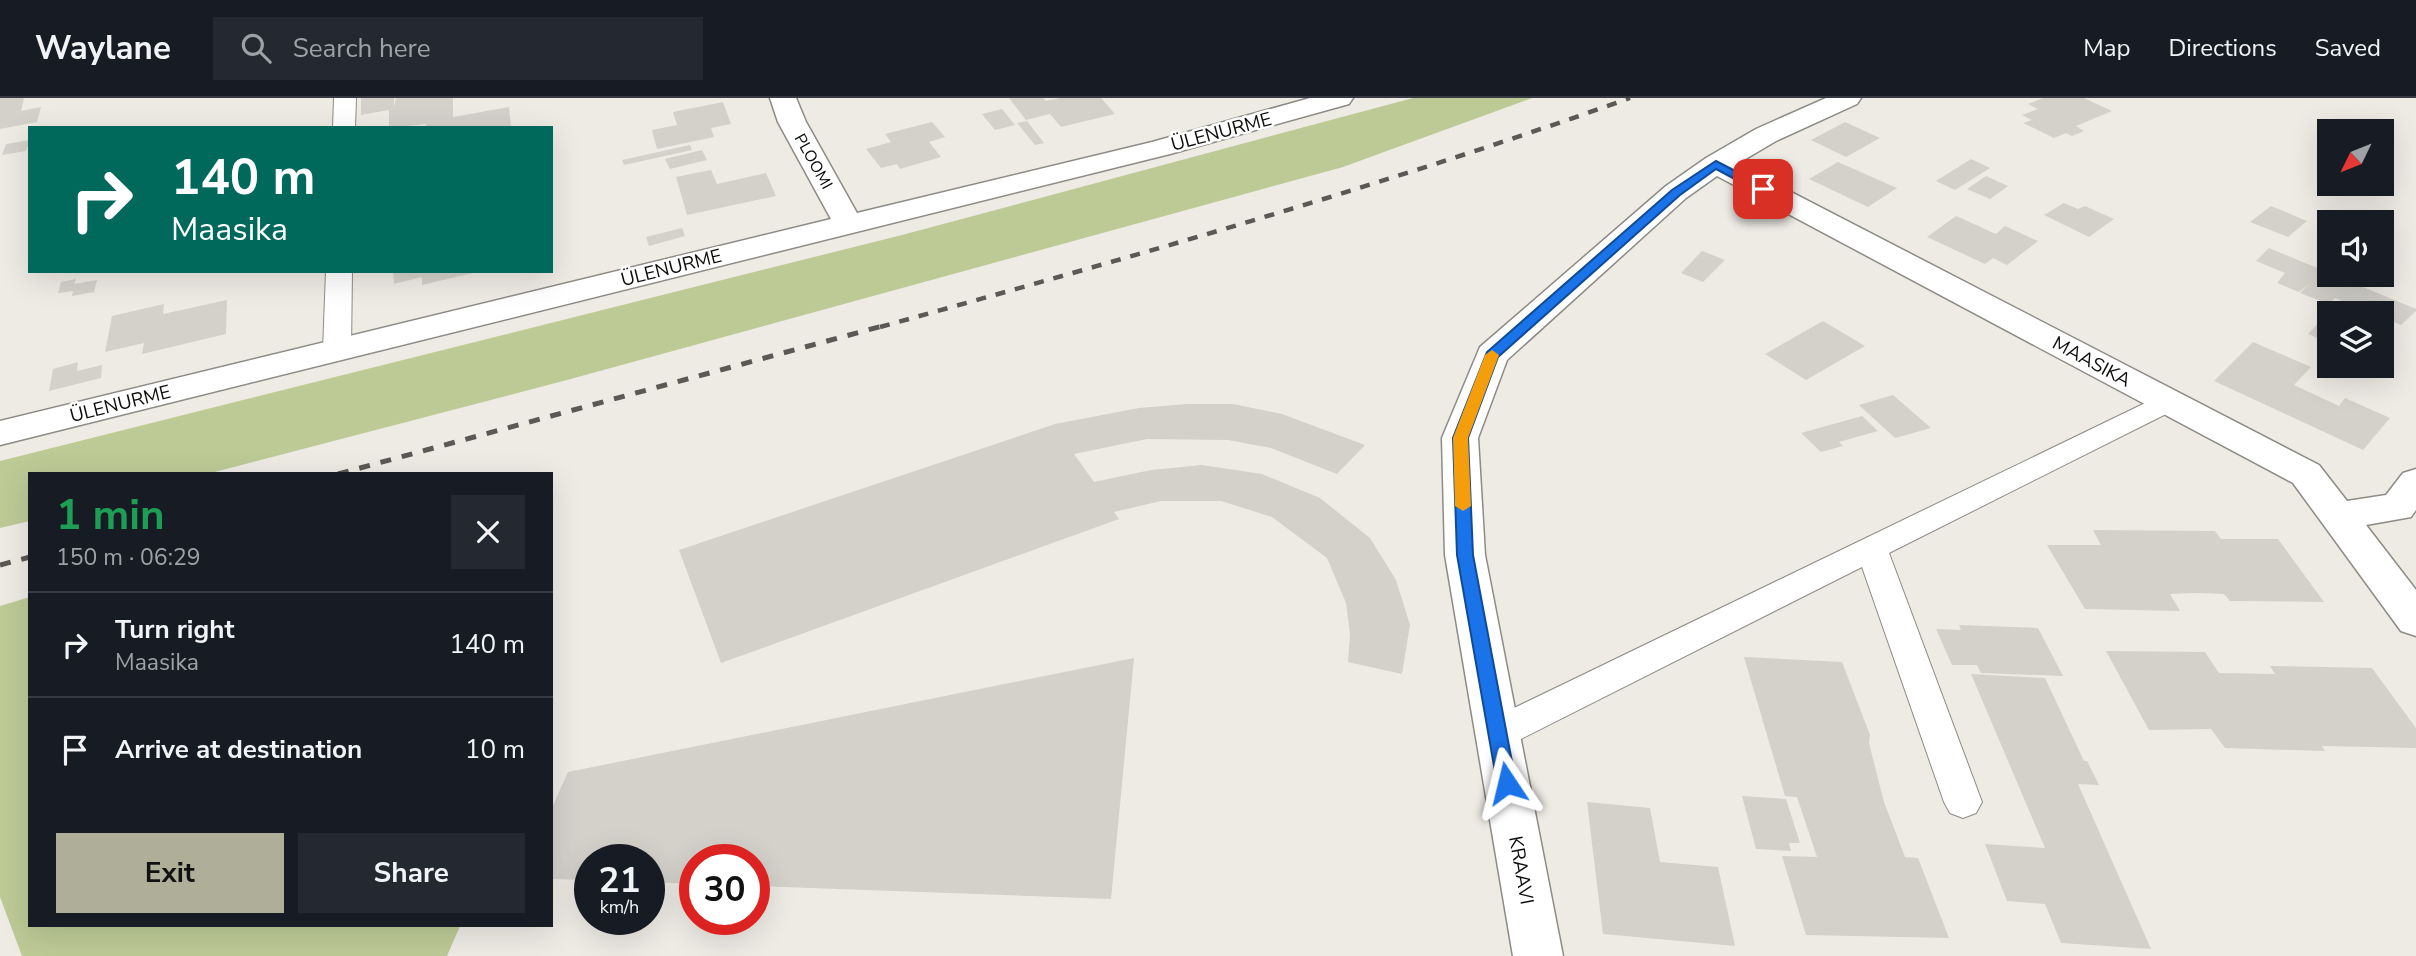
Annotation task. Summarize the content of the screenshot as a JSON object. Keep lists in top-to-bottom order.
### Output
{
  "streets": {
    "street": [
      "ÜLENURME",
      "PLOOMI",
      "MAASIKA",
      "KRAAVI"
    ]
  },
  "crossings": [
    ["ÜLENURME", "PLOOMI"],
    ["MAASIKA", "KRAAVI"]
  ],
  "north": "bottom left",
  "page": {
    "header": "Waylane",
    "search": "Search here",
    "nav": ["Map", "Directions", "Saved"],
    "turn": ["140 m", "Maasika"],
    "heading": ["1 min", "150 m · 06:29"],
    "list": [
      {
        "name": "Turn right",
        "note": "Maasika",
        "value": "140 m"
      },
      {
        "name": "Arrive at destination",
        "value": "10 m"
      }
    ],
    "buttons": ["Exit", "Share"],
    "speed": "21 km/h",
    "limit": "30"
  }
}
